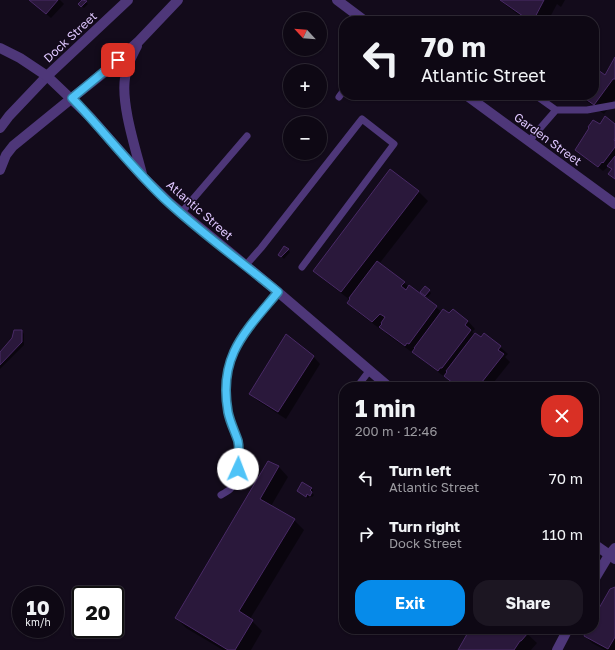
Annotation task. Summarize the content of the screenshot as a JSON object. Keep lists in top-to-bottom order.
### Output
{
  "streets": {
    "street": ["Dock Street", "Garden Street", "Atlantic Street"]
  },
  "crossings": [
    ["Dock Street", "Atlantic Street"]
  ],
  "north": "top left",
  "page": {
    "map_buttons": ["+", "−"],
    "turn": ["70 m", "Atlantic Street"],
    "heading": ["1 min", "200 m · 12:46"],
    "list": [
      {
        "name": "Turn left",
        "note": "Atlantic Street",
        "value": "70 m"
      },
      {
        "name": "Turn right",
        "note": "Dock Street",
        "value": "110 m"
      }
    ],
    "buttons": ["Exit", "Share"],
    "speed": "10 km/h",
    "limit": "20"
  }
}
